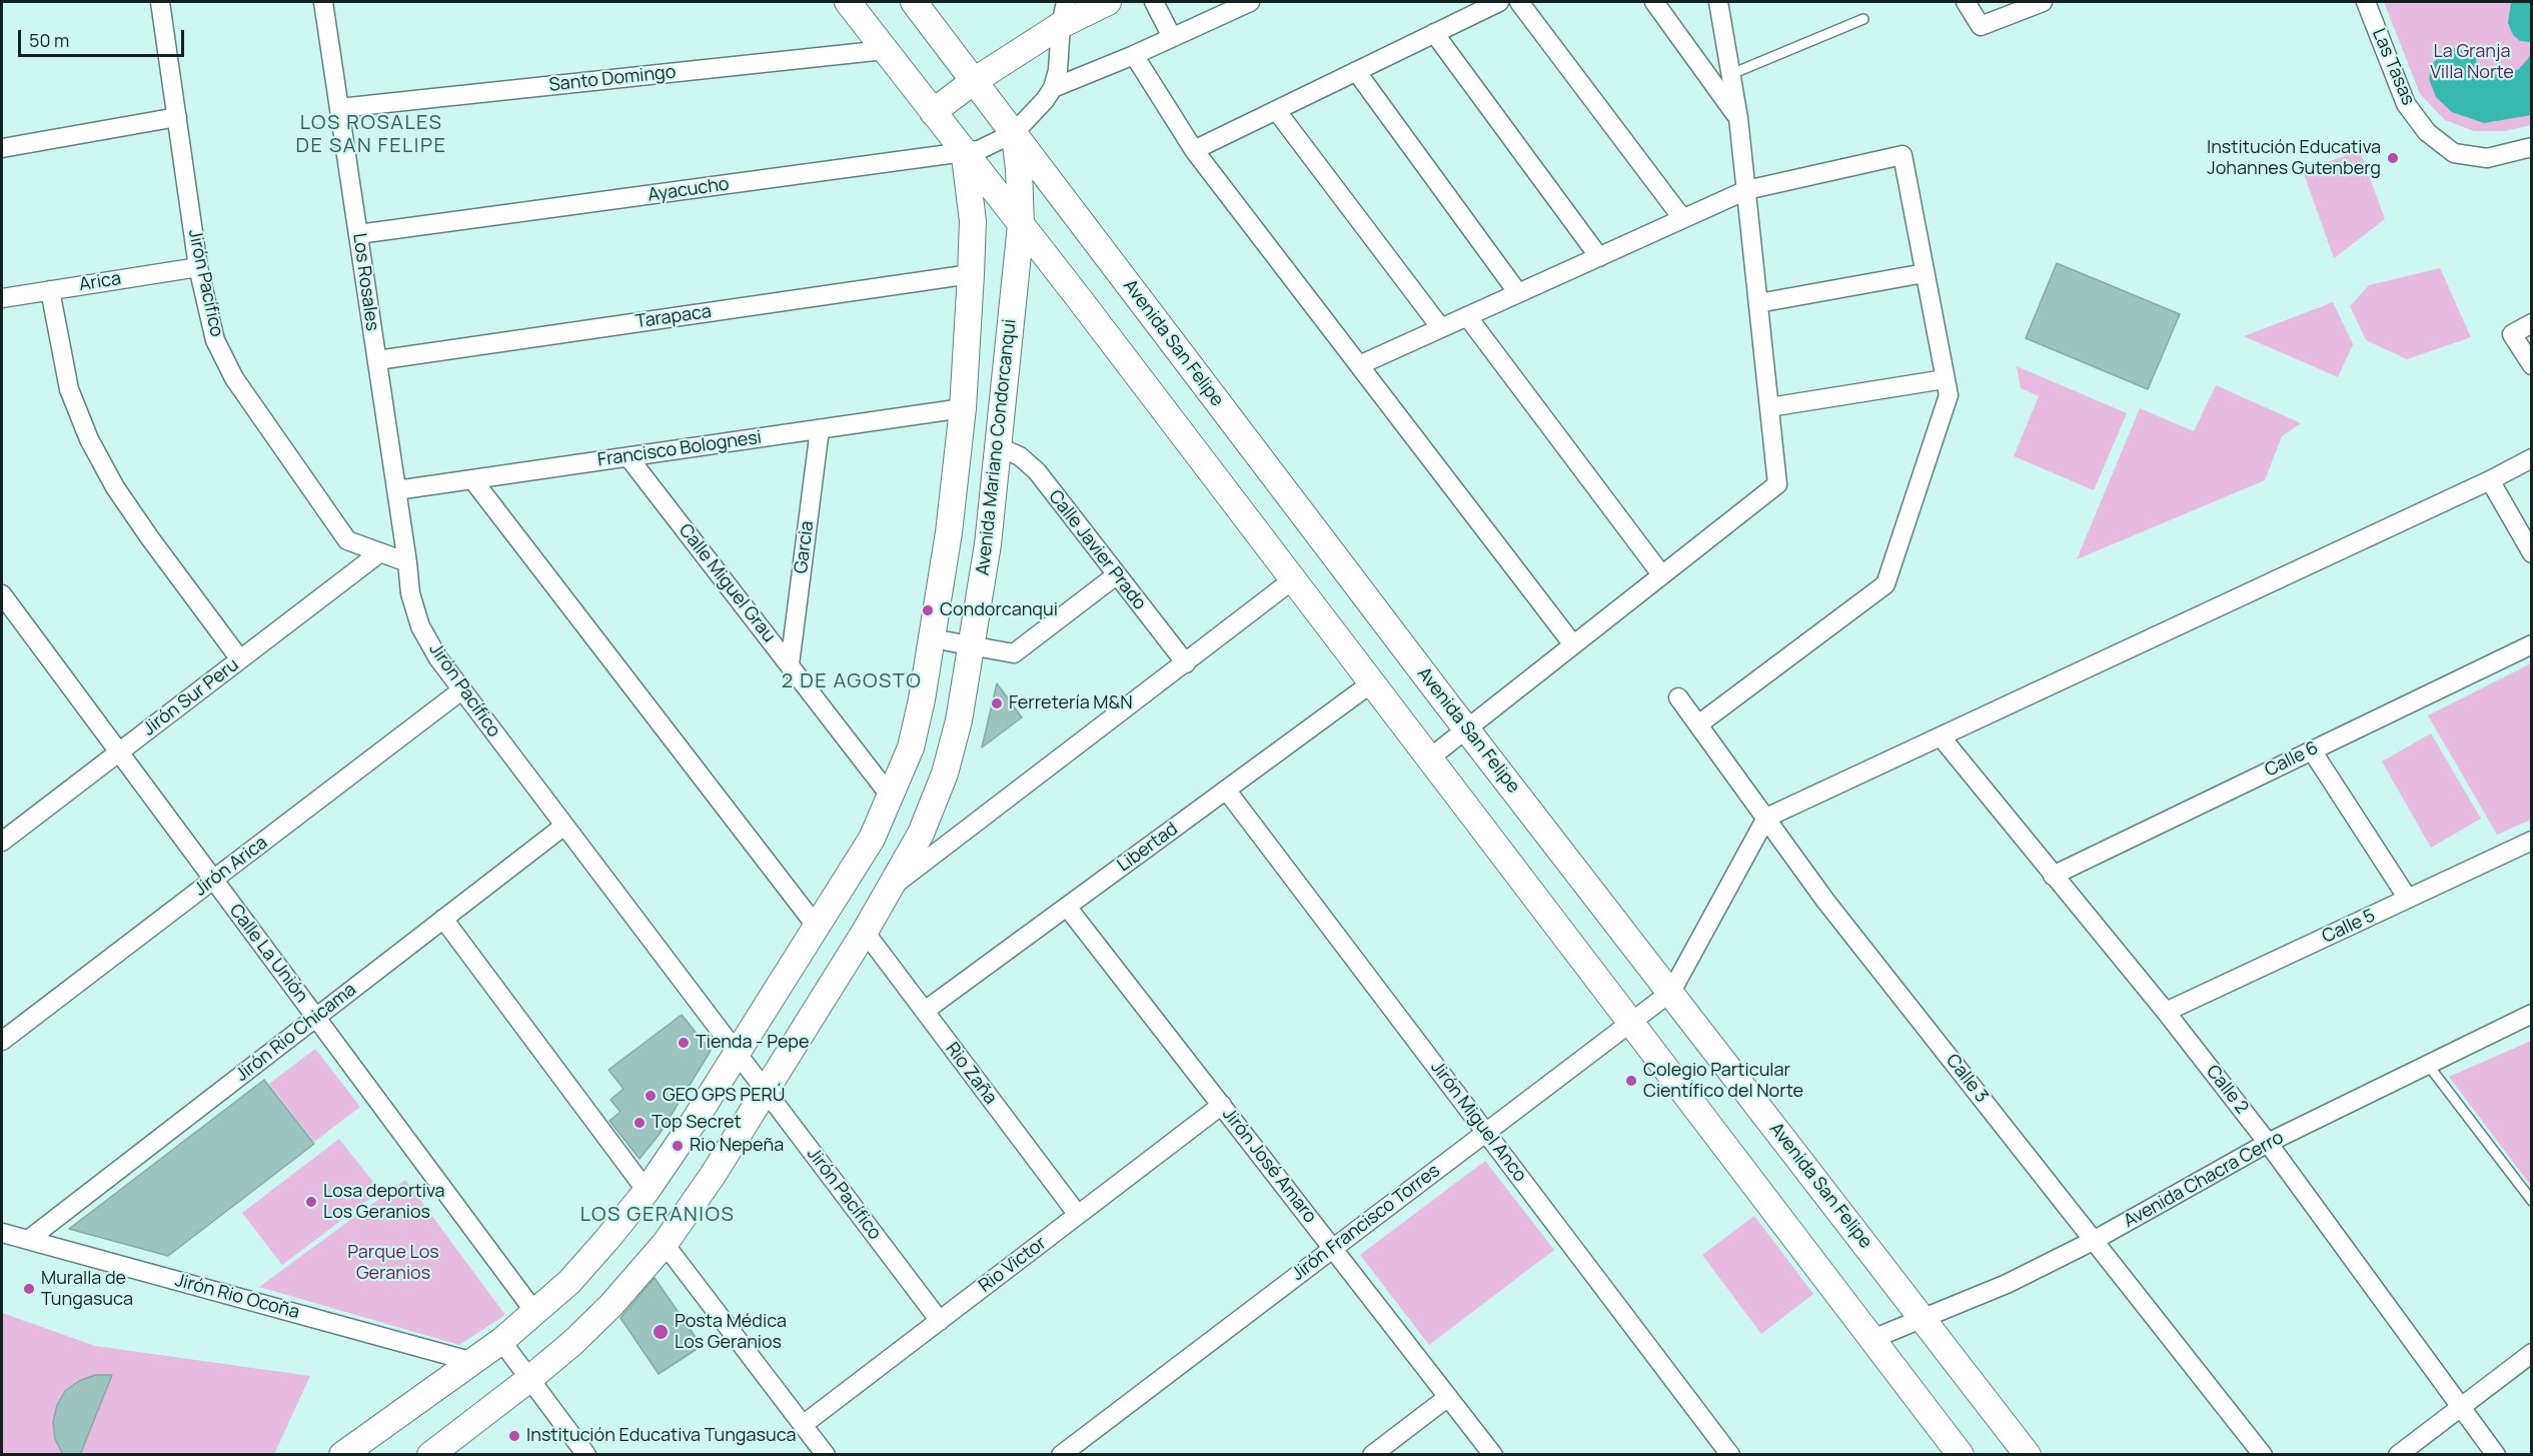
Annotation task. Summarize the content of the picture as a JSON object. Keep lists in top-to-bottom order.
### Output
{
  "streets": {
    "main road": ["Avenida San Felipe", "Avenida Mariano Condorcanqui"],
    "street": [
      "Las Tasas",
      "Santo Domingo",
      "Ayacucho",
      "Arica",
      "Los Rosales",
      "Jirón Pacífico",
      "Tarapaca",
      "Francisco Bolognesi",
      "Garcia",
      "Calle Javier Prado",
      "Calle Miguel Grau",
      "Jirón Sur Peru",
      "Calle 6",
      "Libertad",
      "Jirón Arica",
      "Calle 5",
      "Calle La Unión",
      "Jirón Rio Chicama",
      "Rio Zaña",
      "Calle 3",
      "Calle 2",
      "Jirón Miguel Anco",
      "Jirón José Amaro",
      "Avenida Chacra Cerro",
      "Jirón Francisco Torres",
      "Rio Victor",
      "Jirón Rio Ocoña"
    ]
  },
  "crossings": [
    ["Santo Domingo", "Los Rosales"],
    ["Ayacucho", "Los Rosales"],
    ["Ayacucho", "Avenida San Felipe"],
    ["Ayacucho", "Avenida Mariano Condorcanqui"],
    ["Arica", "Jirón Pacífico"],
    ["Los Rosales", "Jirón Pacífico"],
    ["Los Rosales", "Tarapaca"],
    ["Los Rosales", "Francisco Bolognesi"],
    ["Jirón Pacífico", "Avenida Mariano Condorcanqui"],
    ["Jirón Pacífico", "Jirón Sur Peru"],
    ["Jirón Pacífico", "Jirón Arica"],
    ["Jirón Pacífico", "Jirón Rio Chicama"],
    ["Jirón Pacífico", "Rio Victor"],
    ["Avenida San Felipe", "Avenida Mariano Condorcanqui"],
    ["Avenida San Felipe", "Avenida Chacra Cerro"],
    ["Avenida San Felipe", "Jirón Francisco Torres"],
    ["Avenida Mariano Condorcanqui", "Calle Javier Prado"],
    ["Avenida Mariano Condorcanqui", "Rio Zaña"],
    ["Francisco Bolognesi", "Garcia"],
    ["Francisco Bolognesi", "Calle Miguel Grau"],
    ["Garcia", "Calle Miguel Grau"],
    ["Jirón Sur Peru", "Calle La Unión"],
    ["Calle 6", "Calle 2"],
    ["Libertad", "Rio Zaña"],
    ["Libertad", "Jirón Miguel Anco"],
    ["Libertad", "Jirón José Amaro"],
    ["Jirón Arica", "Calle La Unión"],
    ["Calle 5", "Calle 2"],
    ["Calle La Unión", "Jirón Rio Chicama"],
    ["Jirón Rio Chicama", "Jirón Rio Ocoña"],
    ["Rio Zaña", "Rio Victor"],
    ["Calle 3", "Avenida Chacra Cerro"],
    ["Calle 2", "Avenida Chacra Cerro"],
    ["Jirón Miguel Anco", "Jirón Francisco Torres"],
    ["Jirón José Amaro", "Jirón Francisco Torres"],
    ["Jirón José Amaro", "Rio Victor"]
  ],
  "districts": ["LOS ROSALES DE SAN FELIPE", "2 DE AGOSTO", "LOS GERANIOS"],
  "parks": ["La Granja Villa Norte", "Parque Los Geranios"],
  "places": [
    "Institución Educativa Johannes Gutenberg",
    "Condorcanqui",
    "Ferretería M&N",
    "Tienda - Pepe",
    "Colegio Particular Científico del Norte",
    "GEO GPS PERÚ",
    "Top Secret",
    "Rio Nepeña",
    "Losa deportiva Los Geranios",
    "Muralla de Tungasuca",
    "Posta Médica Los Geranios",
    "Institución Educativa Tungasuca"
  ],
  "scale_bar": "50 m"
}
